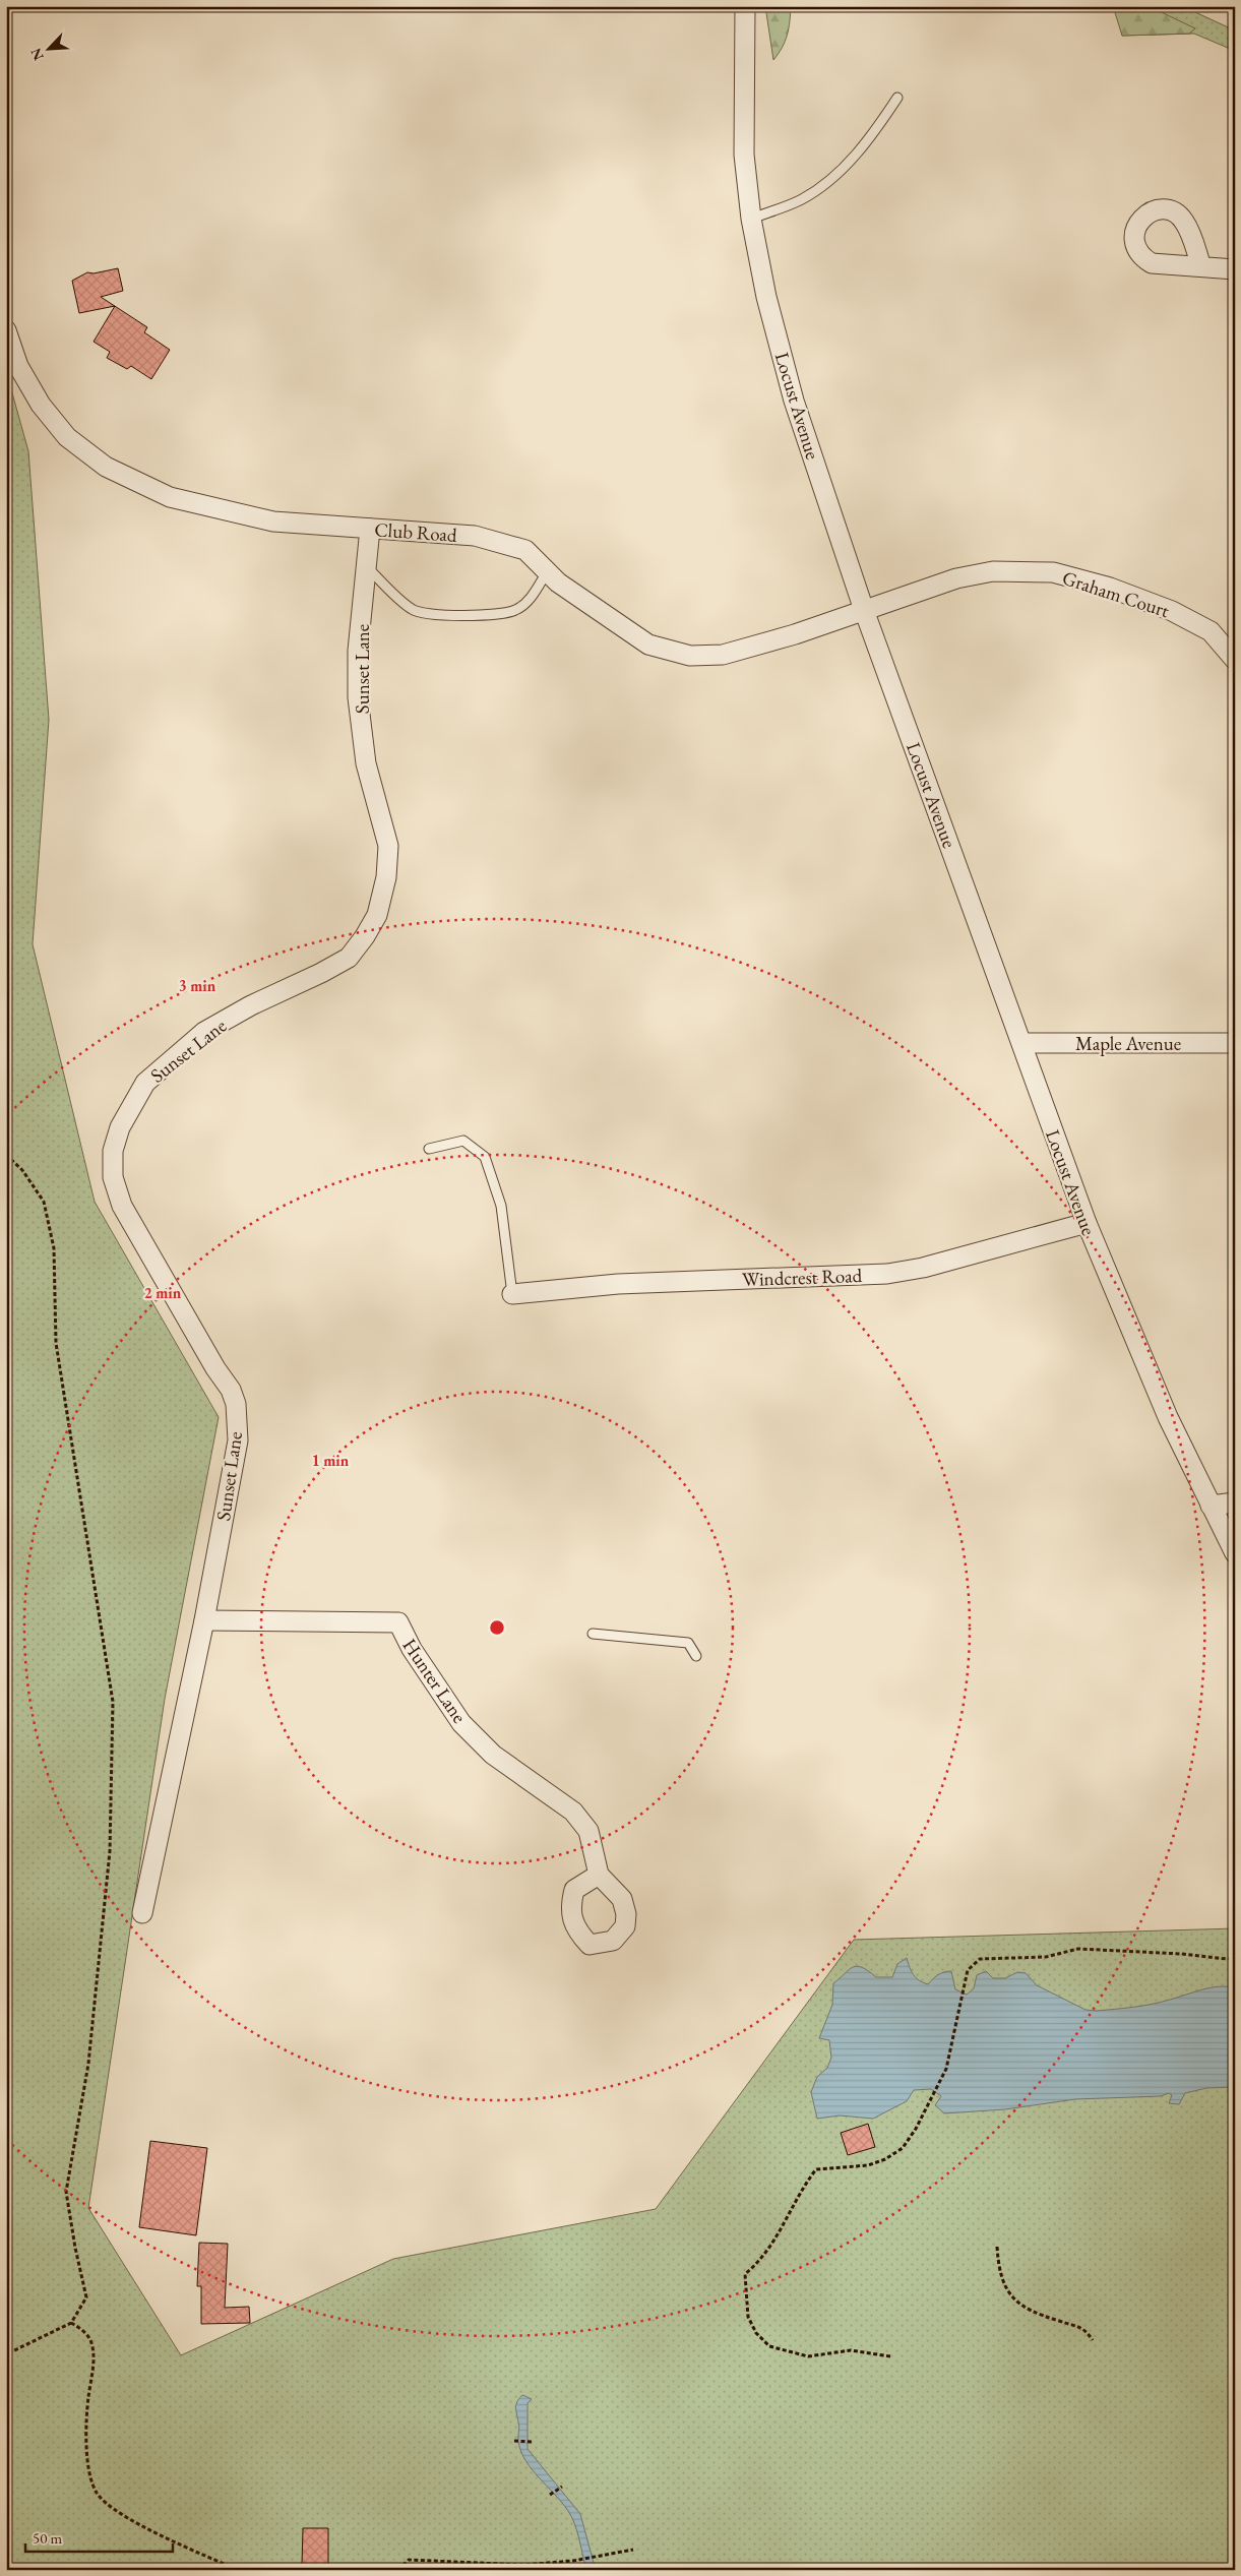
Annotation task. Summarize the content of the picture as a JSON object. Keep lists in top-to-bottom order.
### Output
{
  "streets": {
    "street": [
      "Locust Avenue",
      "Club Road",
      "Graham Court",
      "Sunset Lane",
      "Maple Avenue",
      "Windcrest Road",
      "Hunter Lane"
    ]
  },
  "crossings": [
    ["Locust Avenue", "Club Road"],
    ["Locust Avenue", "Graham Court"],
    ["Locust Avenue", "Maple Avenue"],
    ["Locust Avenue", "Windcrest Road"],
    ["Club Road", "Graham Court"],
    ["Club Road", "Sunset Lane"],
    ["Sunset Lane", "Hunter Lane"]
  ],
  "scale_bar": "50 m",
  "north": "bottom left",
  "rings": ["3 min", "2 min", "1 min"]
}
